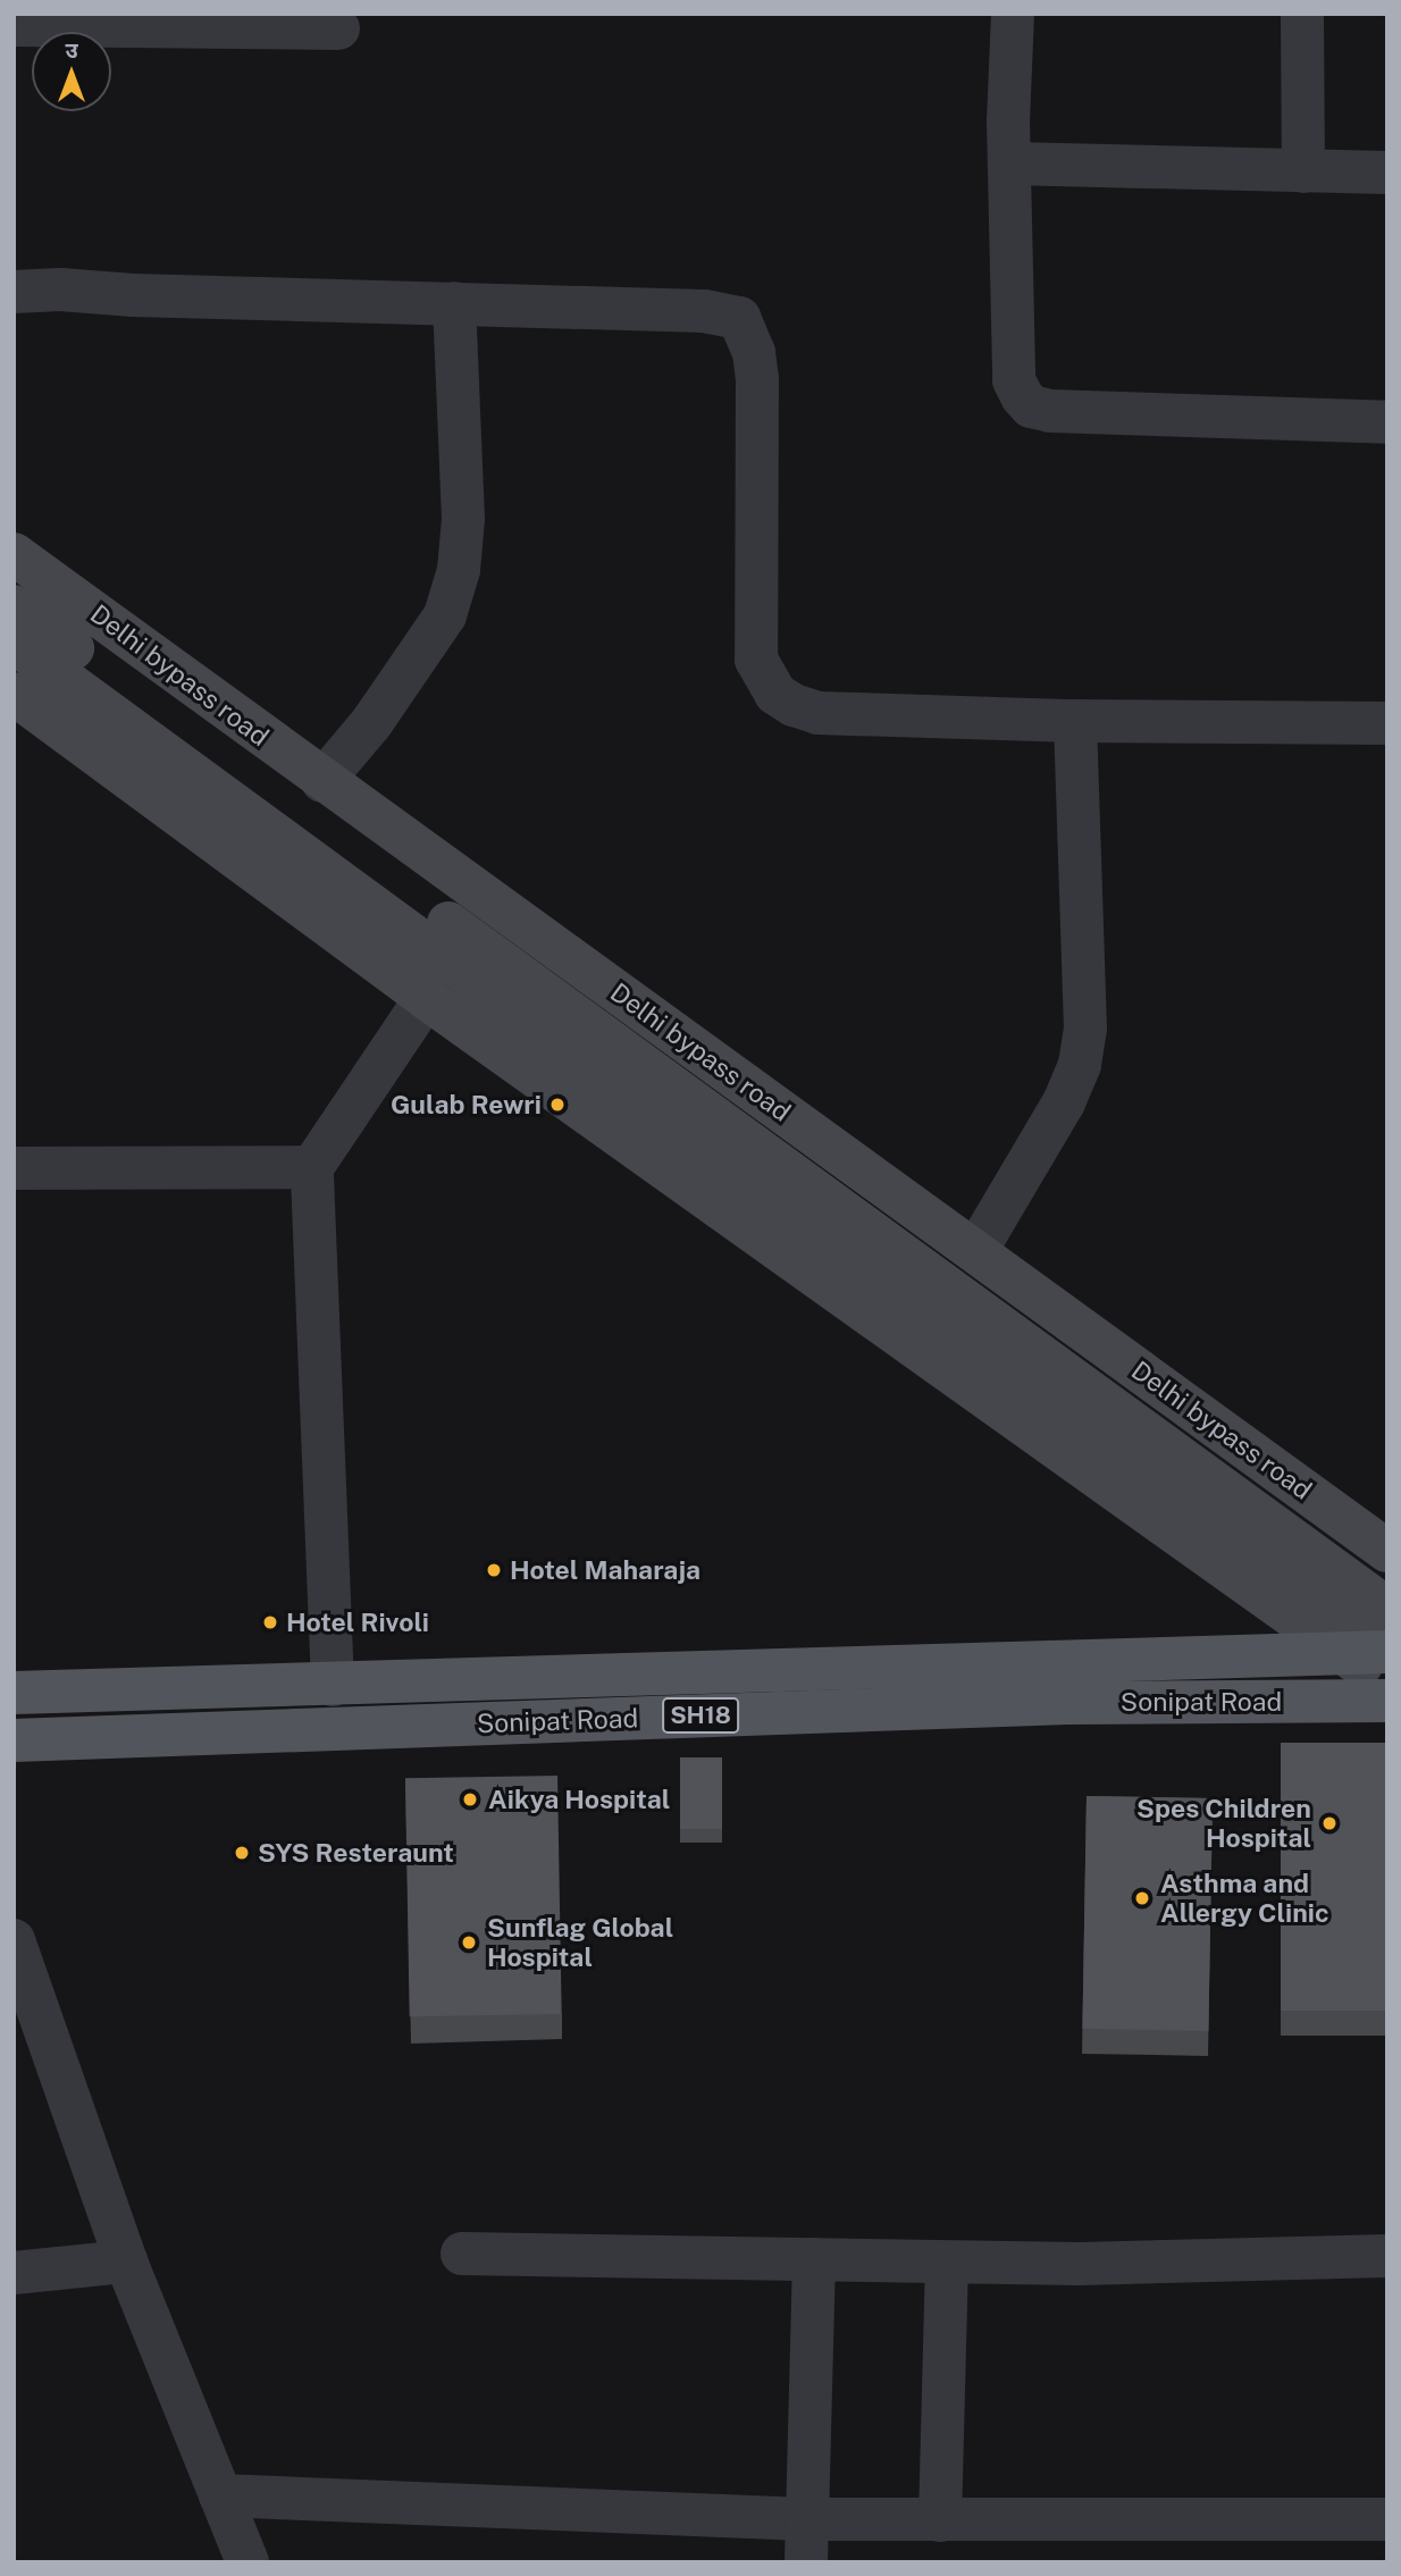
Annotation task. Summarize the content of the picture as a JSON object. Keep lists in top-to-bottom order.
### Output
{
  "streets": {
    "main road": ["Delhi bypass road", "Sonipat Road", "SH18"]
  },
  "places": [
    "Gulab Rewri",
    "Hotel Maharaja",
    "Hotel Rivoli",
    "Aikya Hospital",
    "Spes Children Hospital",
    "SYS Resteraunt",
    "Asthma and Allergy Clinic",
    "Sunflag Global Hospital"
  ],
  "north": "top"
}
